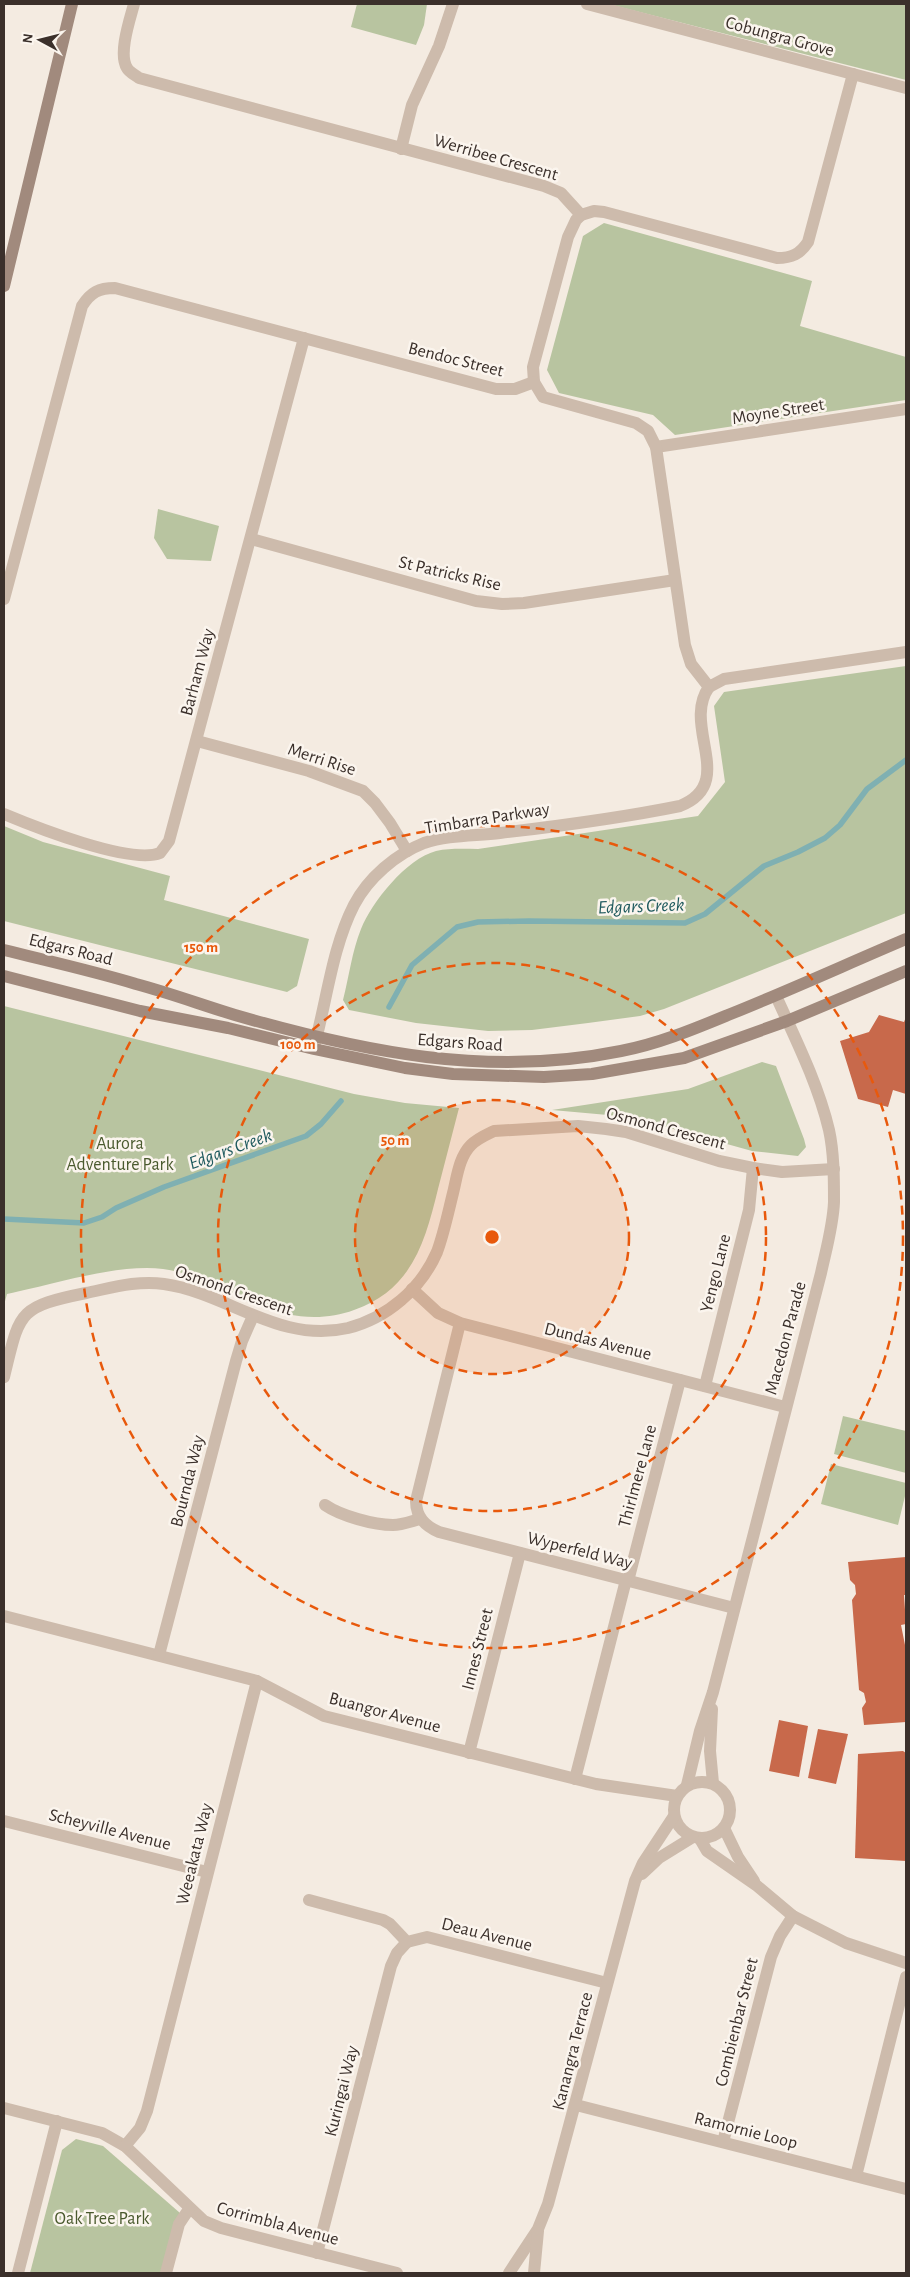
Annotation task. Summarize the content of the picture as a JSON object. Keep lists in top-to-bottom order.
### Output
{
  "streets": {
    "main road": ["Edgars Road"],
    "street": [
      "Cobungra Grove",
      "Werribee Crescent",
      "Bendoc Street",
      "Moyne Street",
      "St Patricks Rise",
      "Barham Way",
      "Merri Rise",
      "Timbarra Parkway",
      "Osmond Crescent",
      "Yengo Lane",
      "Macedon Parade",
      "Dundas Avenue",
      "Thirlmere Lane",
      "Bournda Way",
      "Wyperfeld Way",
      "Innes Street",
      "Buangor Avenue",
      "Scheyville Avenue",
      "Weeakata Way",
      "Deau Avenue",
      "Combienbar Street",
      "Kanangra Terrace",
      "Kuringai Way",
      "Ramornie Loop",
      "Corrimbla Avenue"
    ]
  },
  "crossings": [
    ["Bendoc Street", "Barham Way"],
    ["St Patricks Rise", "Barham Way"],
    ["Barham Way", "Merri Rise"],
    ["Merri Rise", "Timbarra Parkway"],
    ["Timbarra Parkway", "Edgars Road"],
    ["Edgars Road", "Macedon Parade"],
    ["Osmond Crescent", "Yengo Lane"],
    ["Osmond Crescent", "Macedon Parade"],
    ["Osmond Crescent", "Dundas Avenue"],
    ["Osmond Crescent", "Bournda Way"],
    ["Yengo Lane", "Dundas Avenue"],
    ["Macedon Parade", "Dundas Avenue"],
    ["Macedon Parade", "Wyperfeld Way"],
    ["Macedon Parade", "Buangor Avenue"],
    ["Macedon Parade", "Kanangra Terrace"],
    ["Dundas Avenue", "Thirlmere Lane"],
    ["Thirlmere Lane", "Wyperfeld Way"],
    ["Thirlmere Lane", "Buangor Avenue"],
    ["Bournda Way", "Buangor Avenue"],
    ["Wyperfeld Way", "Innes Street"],
    ["Innes Street", "Buangor Avenue"],
    ["Buangor Avenue", "Weeakata Way"],
    ["Buangor Avenue", "Kanangra Terrace"],
    ["Scheyville Avenue", "Weeakata Way"],
    ["Weeakata Way", "Corrimbla Avenue"],
    ["Deau Avenue", "Kanangra Terrace"],
    ["Deau Avenue", "Kuringai Way"],
    ["Combienbar Street", "Ramornie Loop"],
    ["Kanangra Terrace", "Ramornie Loop"],
    ["Kuringai Way", "Corrimbla Avenue"]
  ],
  "water": ["Edgars Creek"],
  "parks": ["Aurora Adventure Park", "Oak Tree Park"],
  "north": "left",
  "rings": ["150 m", "100 m", "50 m"]
}
